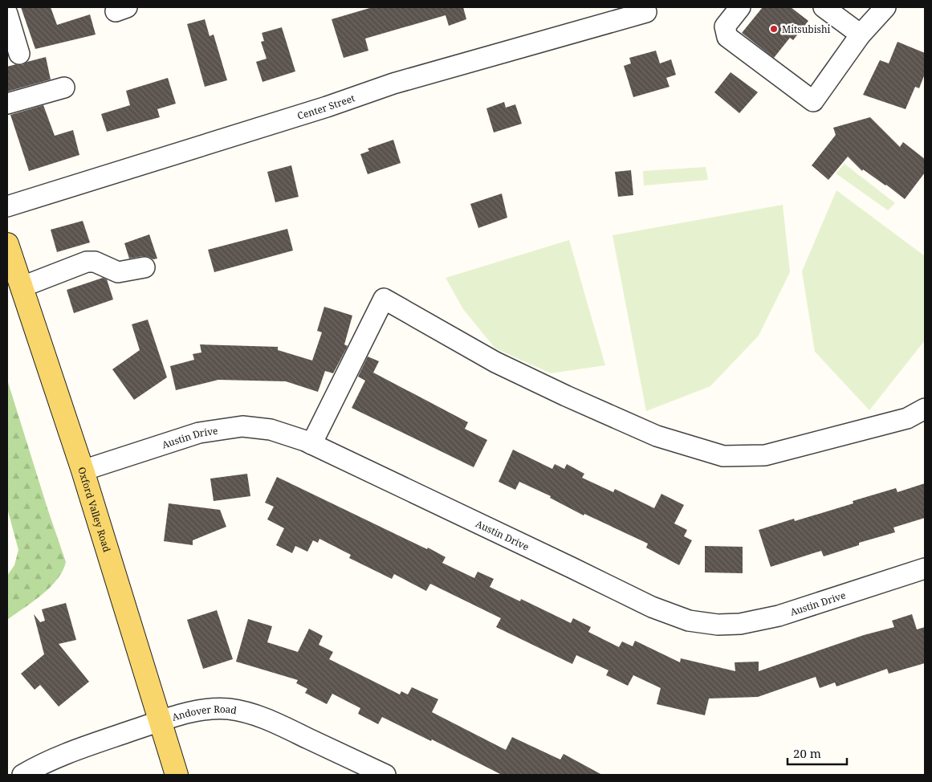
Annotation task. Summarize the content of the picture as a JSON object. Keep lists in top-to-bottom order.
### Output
{
  "streets": {
    "main road": ["Oxford Valley Road"],
    "street": ["Center Street", "Austin Drive", "Andover Road"]
  },
  "crossings": [
    ["Austin Drive", "Oxford Valley Road"],
    ["Oxford Valley Road", "Andover Road"]
  ],
  "places": ["Mitsubishi"],
  "scale_bar": "20 m"
}
